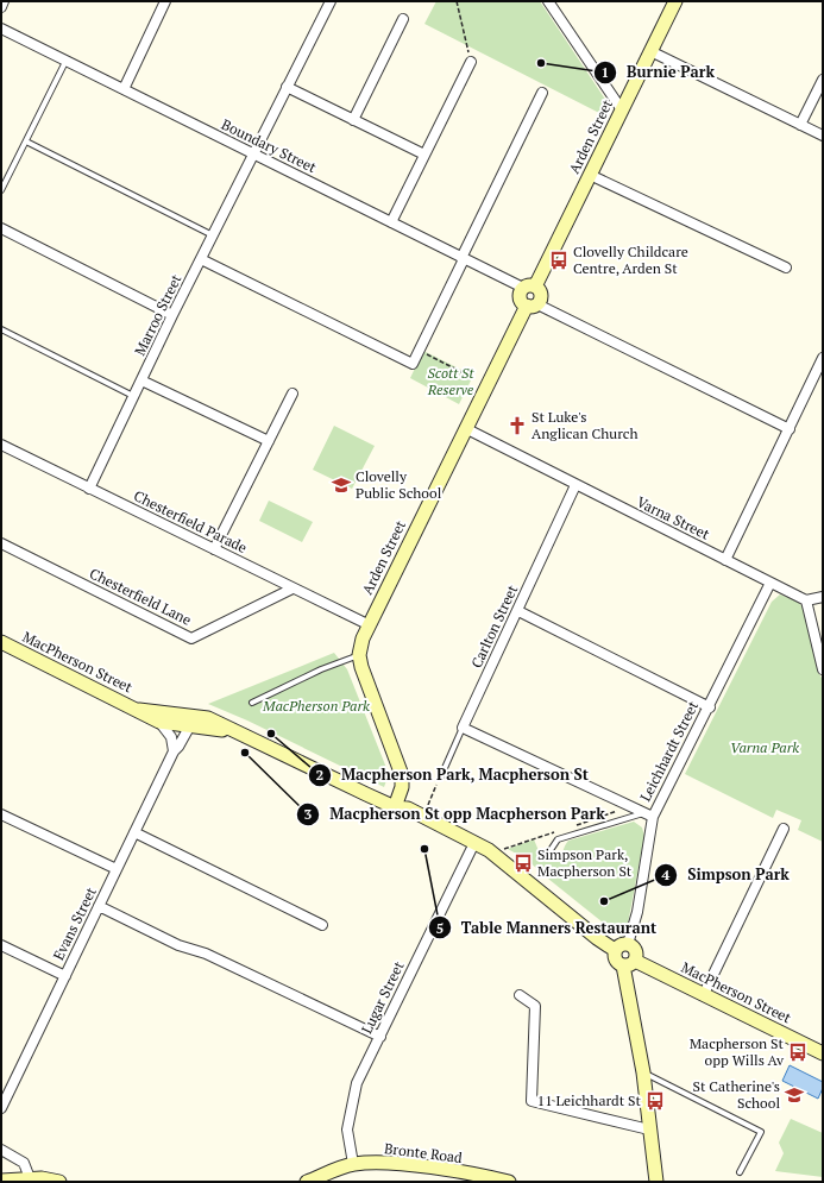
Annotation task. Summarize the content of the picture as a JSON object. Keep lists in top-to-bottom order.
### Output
{
  "streets": {
    "main road": ["Arden Street", "MacPherson Street", "Bronte Road"],
    "street": [
      "Boundary Street",
      "Marroo Street",
      "Varna Street",
      "Chesterfield Parade",
      "Chesterfield Lane",
      "Carlton Street",
      "Leichhardt Street",
      "Evans Street",
      "Lugar Street"
    ]
  },
  "crossings": [
    ["Arden Street", "Boundary Street"],
    ["Arden Street", "Varna Street"],
    ["Arden Street", "Chesterfield Parade"],
    ["Arden Street", "MacPherson Street"],
    ["Boundary Street", "Marroo Street"],
    ["Marroo Street", "Chesterfield Parade"],
    ["Varna Street", "Carlton Street"],
    ["Varna Street", "Leichhardt Street"],
    ["Chesterfield Parade", "Chesterfield Lane"],
    ["MacPherson Street", "Leichhardt Street"],
    ["MacPherson Street", "Evans Street"],
    ["MacPherson Street", "Lugar Street"],
    ["Lugar Street", "Bronte Road"]
  ],
  "parks": ["Scott St Reserve", "MacPherson Park", "Varna Park"],
  "places": {
    "other": [
      "Burnie Park",
      "Macpherson Park, Macpherson St",
      "Macpherson St opp Macpherson Park",
      "Table Manners Restaurant",
      "Simpson Park"
    ],
    "bus stop": [
      "Clovelly Childcare Centre, Arden St",
      "Simpson Park, Macpherson St",
      "Macpherson St opp Wills Av",
      "11 Leichhardt St"
    ],
    "church": ["St Luke's Anglican Church"],
    "school or university": ["Clovelly Public School", "St Catherine's School"]
  }
}
